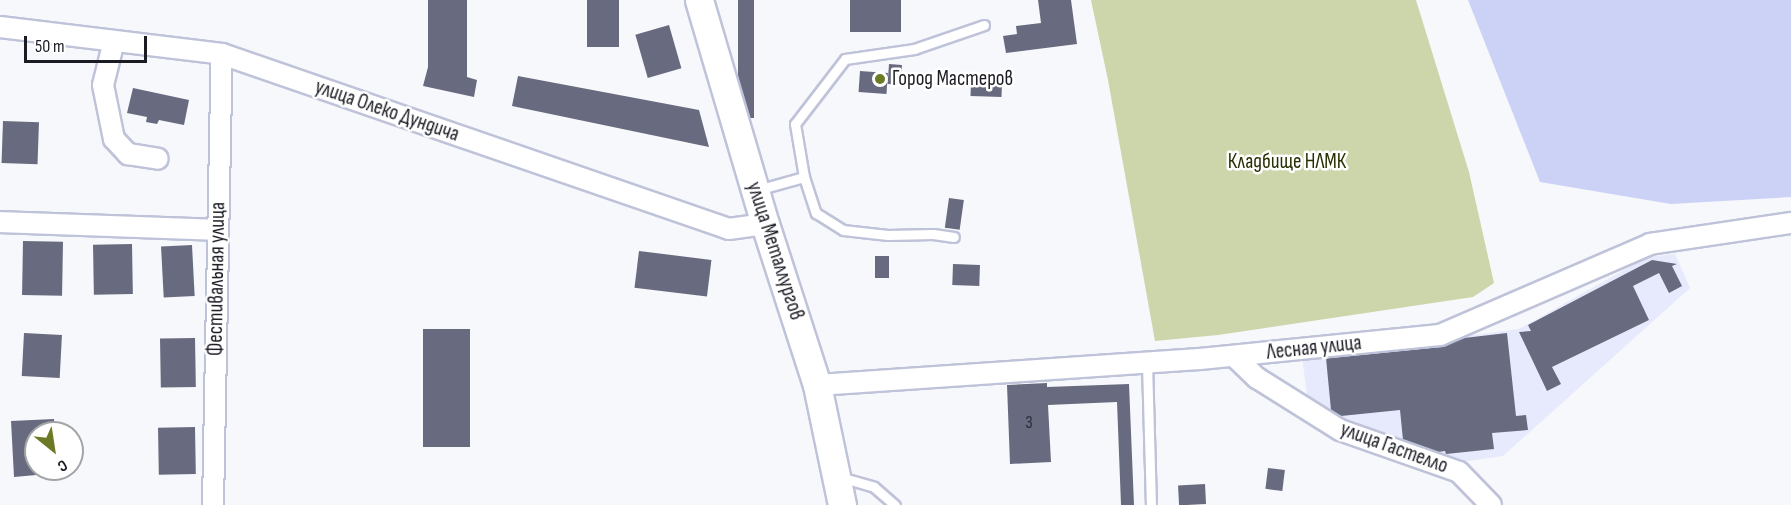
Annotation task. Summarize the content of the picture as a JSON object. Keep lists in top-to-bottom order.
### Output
{
  "streets": {
    "main road": ["улица Металлургов"],
    "street": [
      "улица Олеко Дундича",
      "Фестивальная улица",
      "Лесная улица",
      "улица Гастелло"
    ]
  },
  "crossings": [
    ["улица Олеко Дундича", "улица Металлургов"],
    ["улица Олеко Дундича", "Фестивальная улица"],
    ["улица Металлургов", "Лесная улица"],
    ["Лесная улица", "улица Гастелло"]
  ],
  "parks": ["Кладбище НЛМК"],
  "places": ["Город Мастеров"],
  "house_numbers": ["3"],
  "scale_bar": "50 m",
  "north": "bottom right"
}
